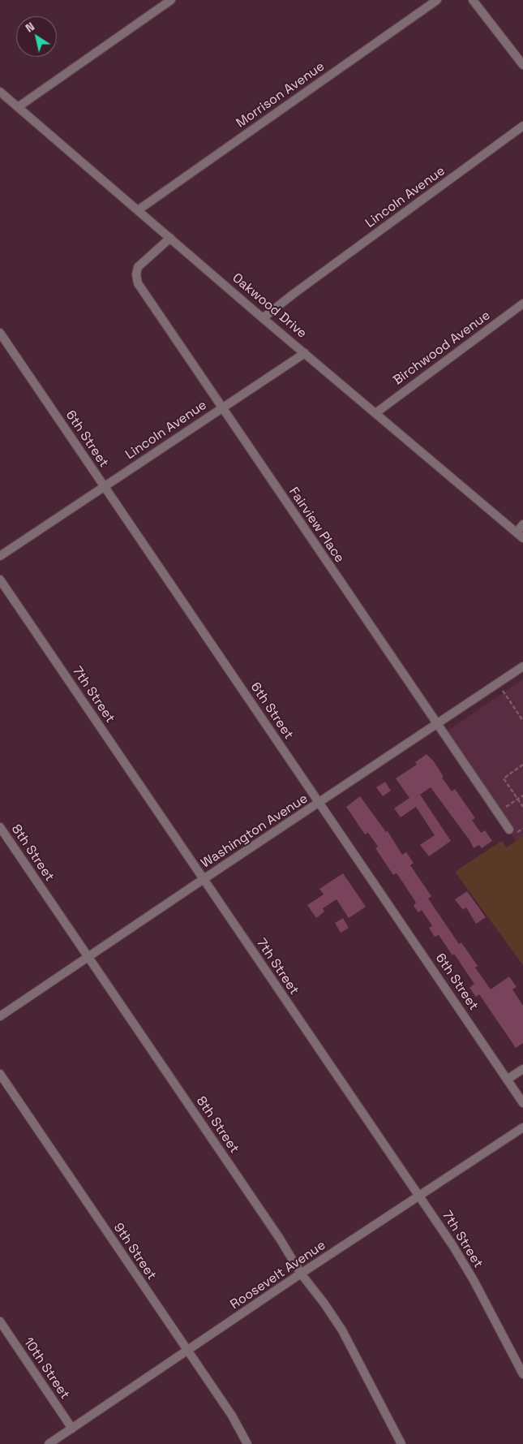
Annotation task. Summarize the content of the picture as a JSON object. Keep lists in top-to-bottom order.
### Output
{
  "streets": {
    "street": [
      "Morrison Avenue",
      "Lincoln Avenue",
      "Oakwood Drive",
      "Birchwood Avenue",
      "6th Street",
      "Fairview Place",
      "7th Street",
      "Washington Avenue",
      "8th Street",
      "9th Street",
      "Roosevelt Avenue",
      "10th Street"
    ]
  },
  "crossings": [
    ["Morrison Avenue", "Oakwood Drive"],
    ["Lincoln Avenue", "Oakwood Drive"],
    ["Lincoln Avenue", "6th Street"],
    ["Lincoln Avenue", "Fairview Place"],
    ["Oakwood Drive", "Birchwood Avenue"],
    ["Oakwood Drive", "Fairview Place"],
    ["6th Street", "Washington Avenue"],
    ["Fairview Place", "Washington Avenue"],
    ["7th Street", "Washington Avenue"],
    ["7th Street", "Roosevelt Avenue"],
    ["Washington Avenue", "8th Street"],
    ["8th Street", "Roosevelt Avenue"],
    ["9th Street", "Roosevelt Avenue"],
    ["Roosevelt Avenue", "10th Street"]
  ],
  "north": "top left"
}
